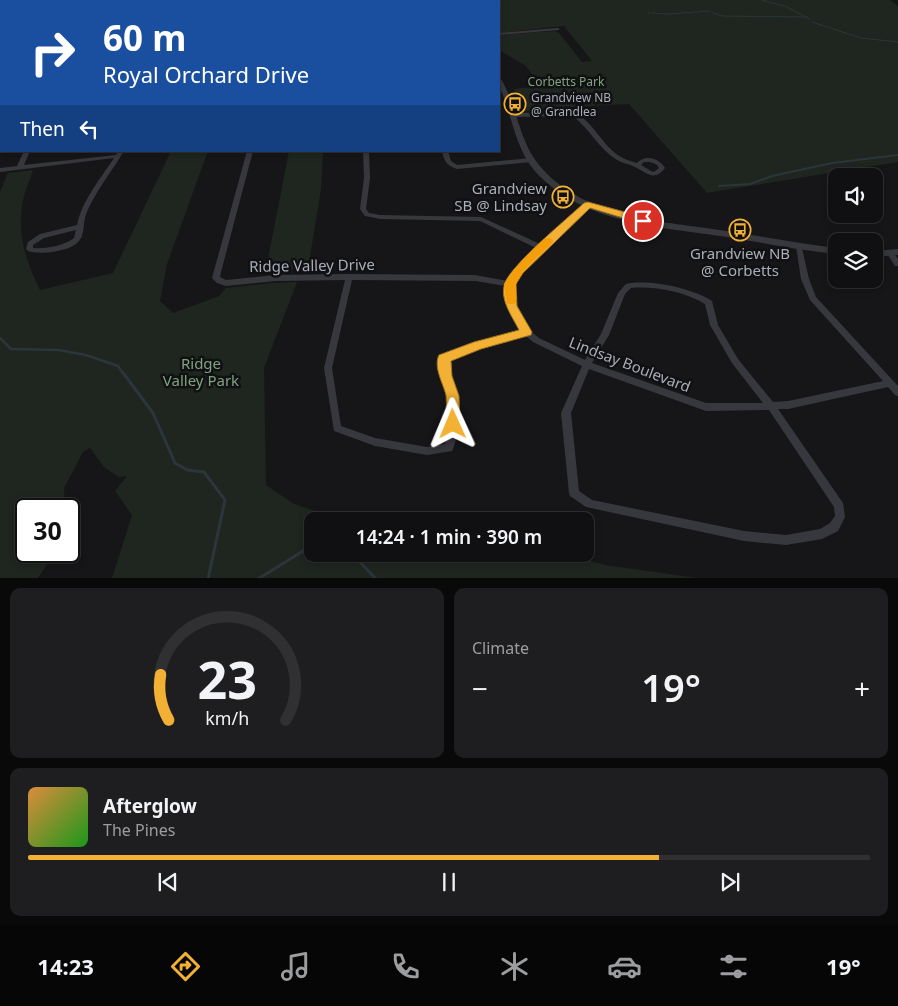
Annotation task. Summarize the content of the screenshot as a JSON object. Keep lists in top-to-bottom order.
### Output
{
  "streets": {
    "street": ["Ridge Valley Drive", "Lindsay Boulevard"]
  },
  "crossings": [
    ["Ridge Valley Drive", "Lindsay Boulevard"]
  ],
  "parks": ["Corbetts Park", "Ridge Valley Park"],
  "places": {
    "bus stop": ["Grandview NB @ Grandlea", "Grandview SB @ Lindsay", "Grandview NB @ Corbetts"]
  },
  "page": {
    "turn": ["60 m", "Royal Orchard Drive"],
    "then": "Then",
    "limit": "30",
    "trip": "14:24 · 1 min · 390 m",
    "tile": "Climate",
    "heat": ["−", "19°", "+"],
    "song": ["Afterglow", "The Pines"],
    "tabs": ["14:23", "19°"],
    "gauge": ["23", "km/h"]
  }
}
